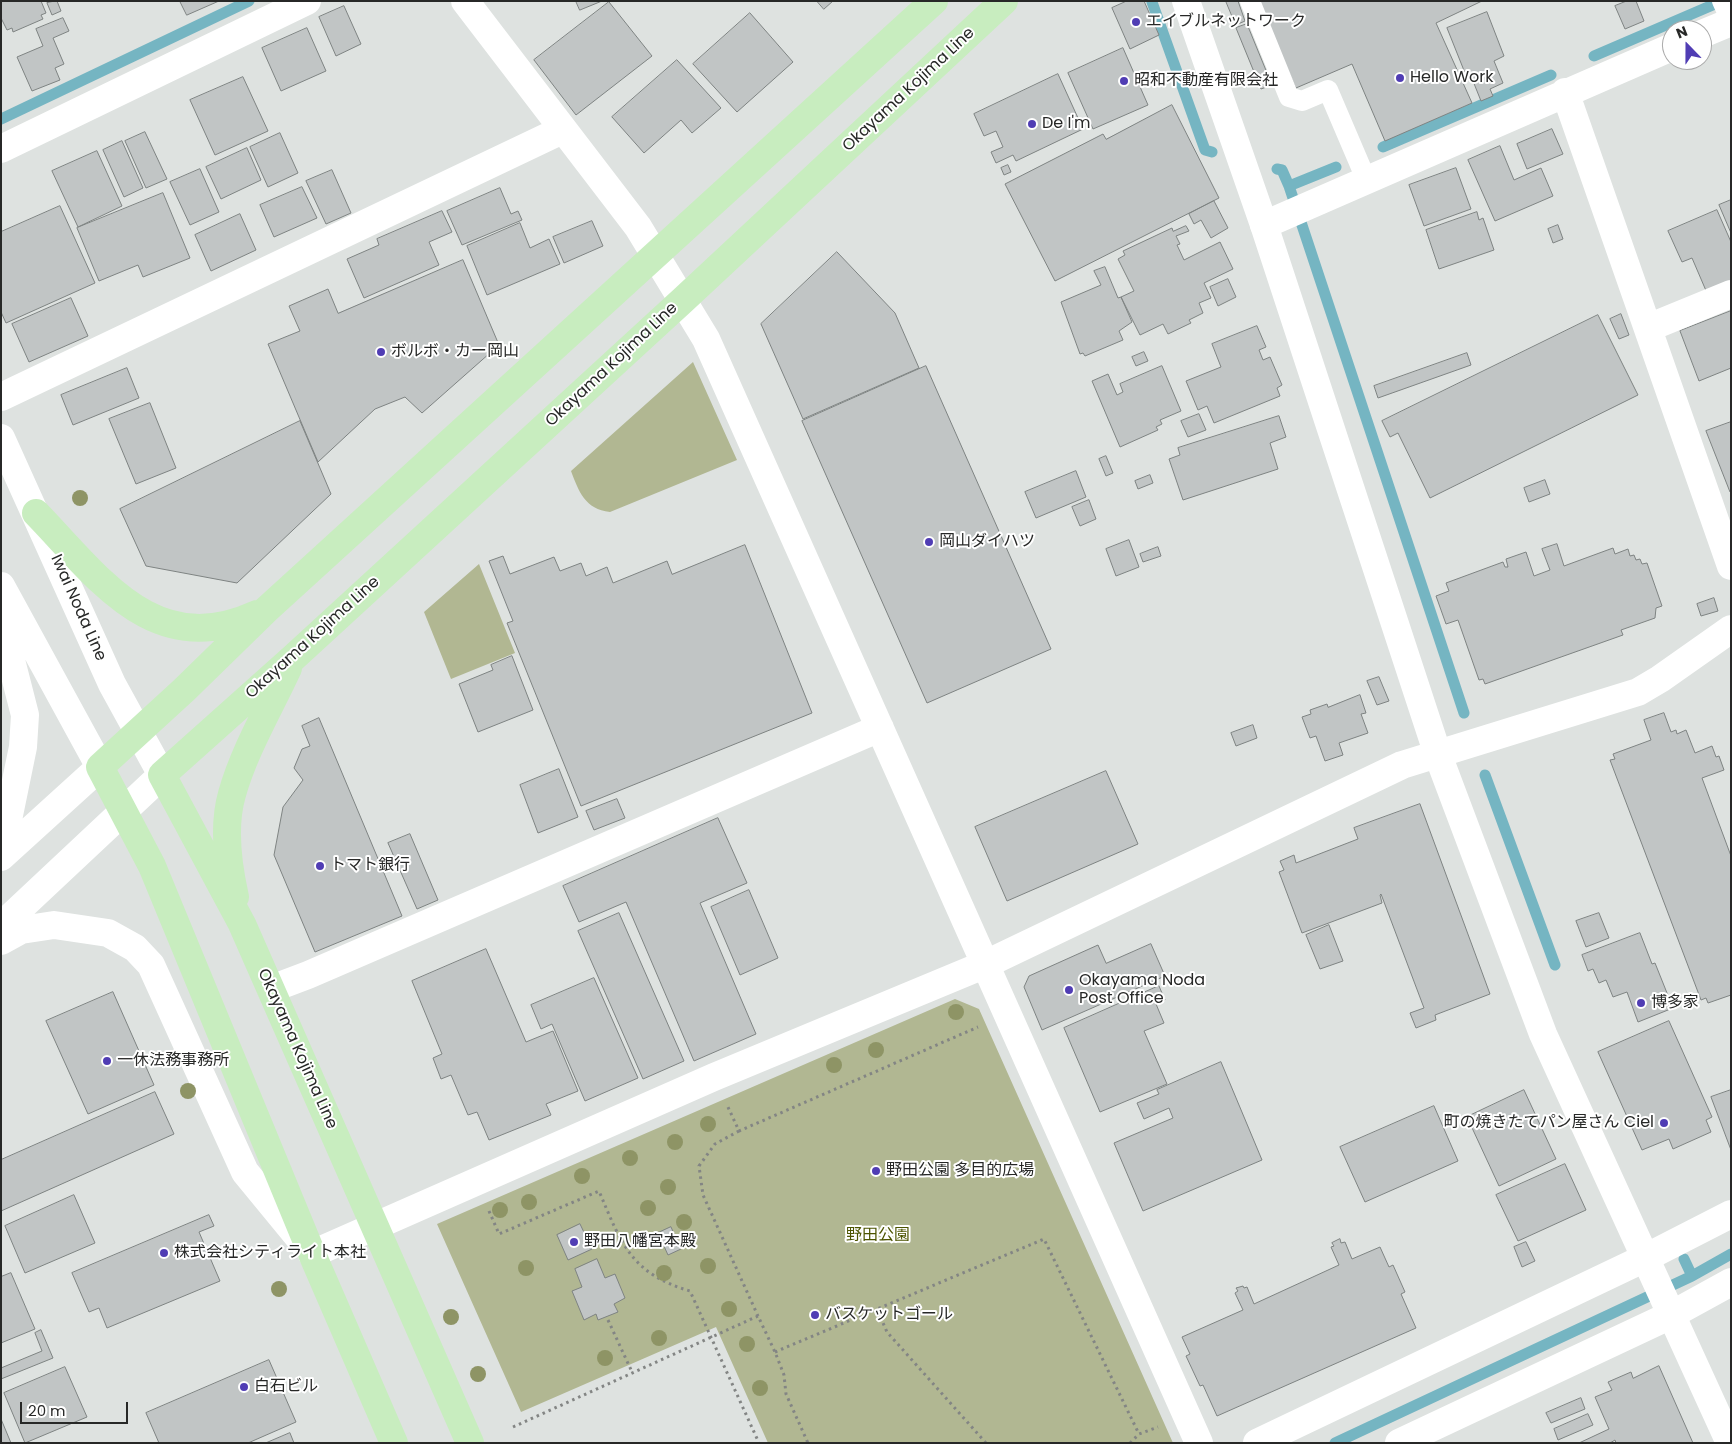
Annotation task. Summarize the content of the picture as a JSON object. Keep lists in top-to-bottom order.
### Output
{
  "streets": {
    "main road": ["Okayama Kojima Line"],
    "street": ["Iwai Noda Line"]
  },
  "crossings": [
    ["Okayama Kojima Line", "Iwai Noda Line"]
  ],
  "parks": ["野田公園"],
  "places": [
    "エイブルネットワーク",
    "Hello Work",
    "昭和不動産有限会社",
    "De I'm",
    "ボルボ・カー岡山",
    "岡山ダイハツ",
    "トマト銀行",
    "Okayama Noda Post Office",
    "博多家",
    "一休法務事務所",
    "町の焼きたてパン屋さん Ciel",
    "野田公園 多目的広場",
    "野田八幡宮本殿",
    "株式会社シティライト本社",
    "バスケットゴール",
    "白石ビル"
  ],
  "scale_bar": "20 m",
  "north": "top"
}
